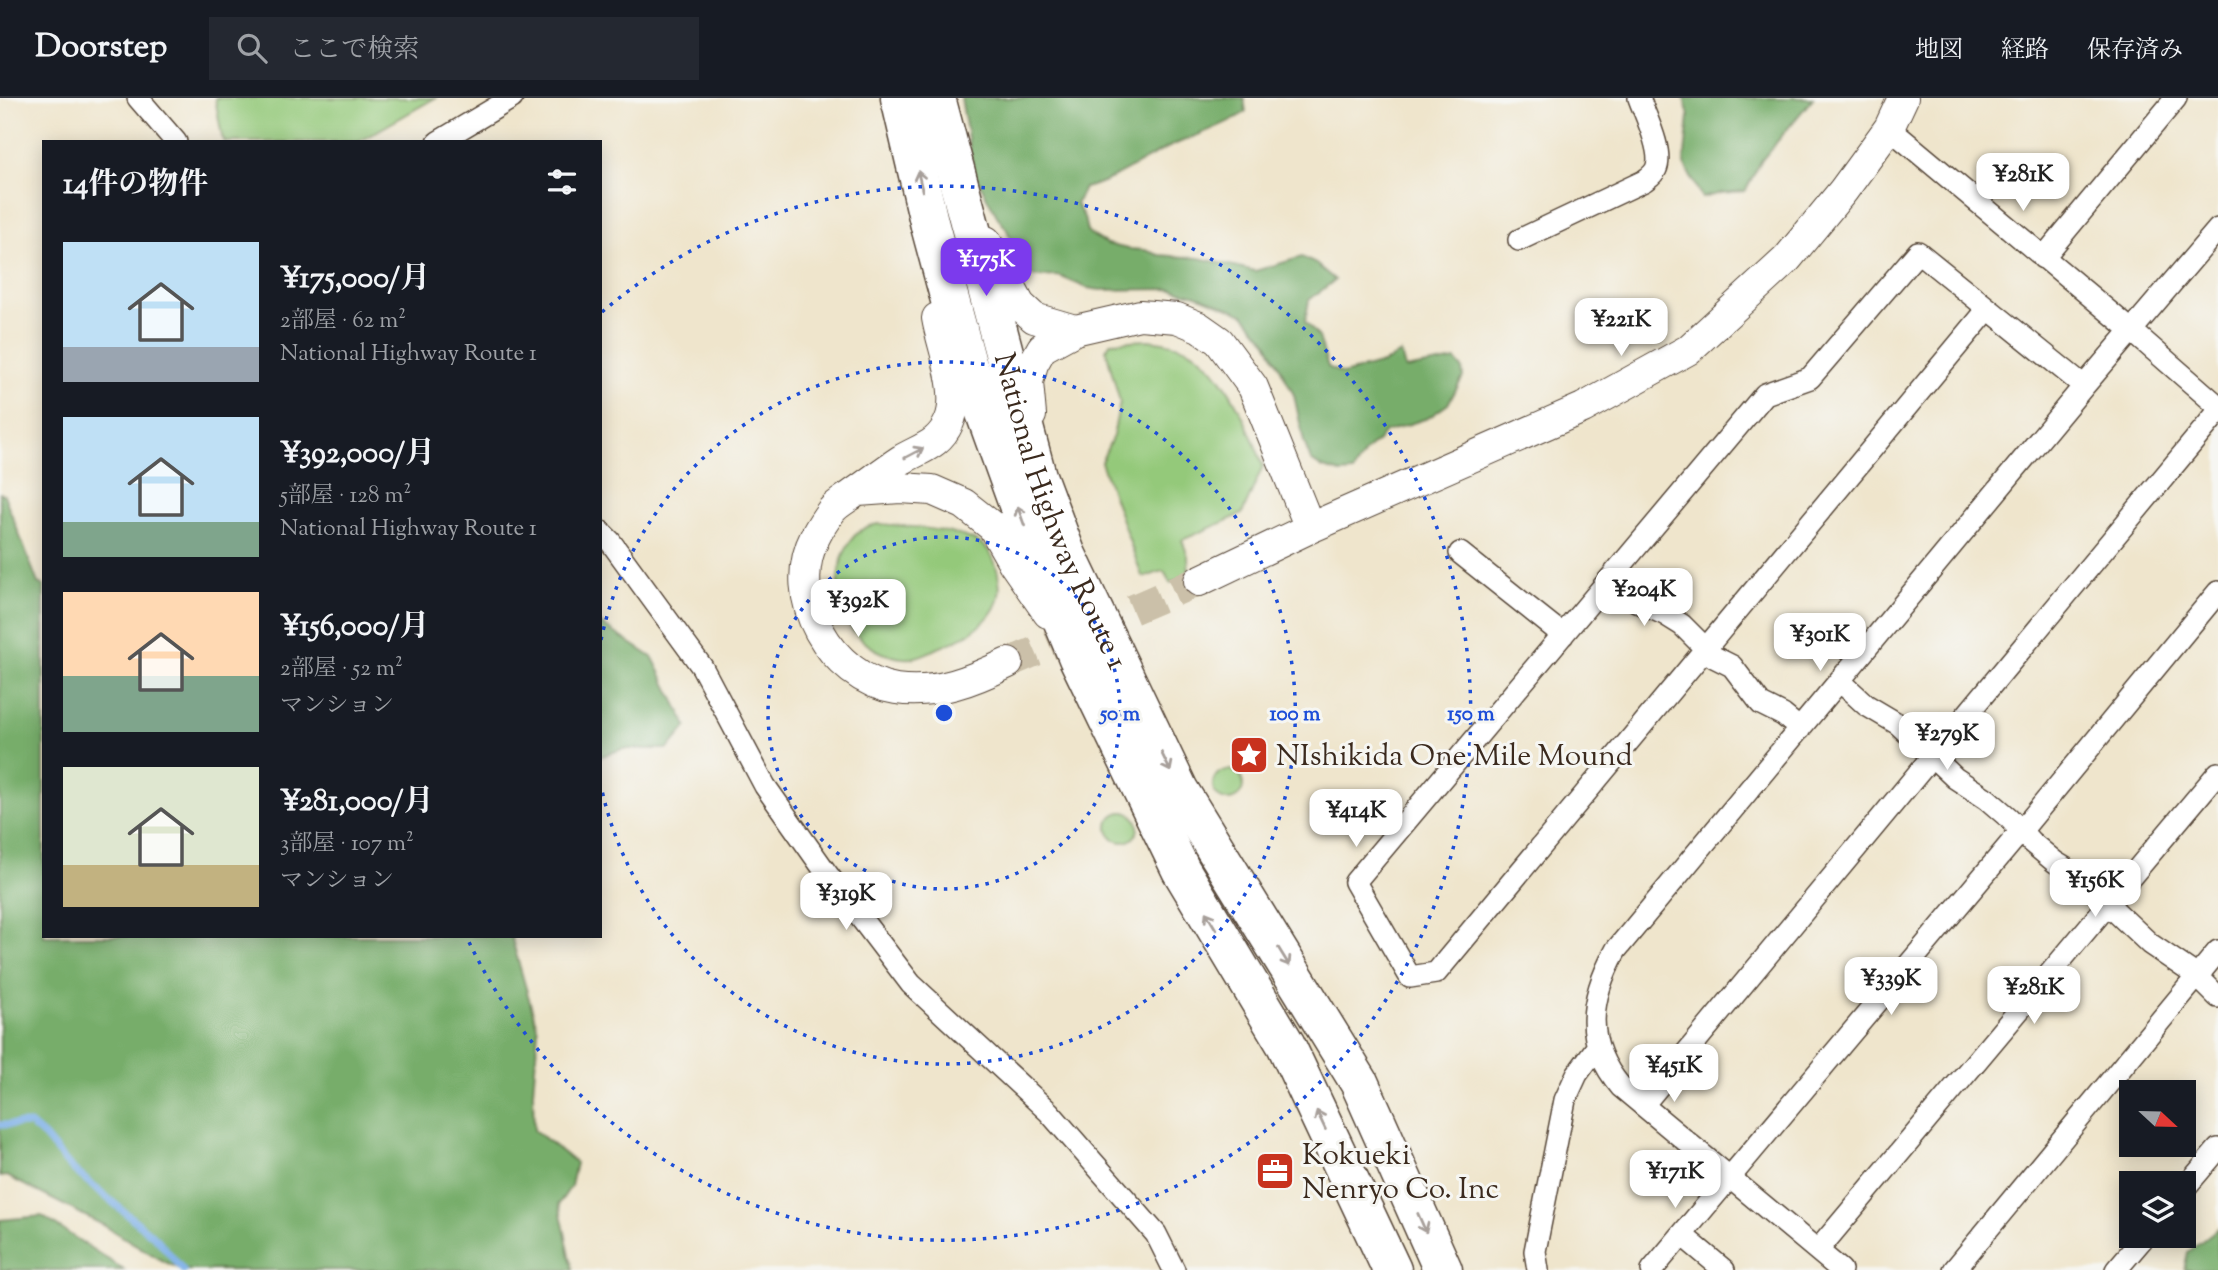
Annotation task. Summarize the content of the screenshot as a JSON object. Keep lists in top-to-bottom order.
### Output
{
  "streets": {
    "highway": ["National Highway Route 1"]
  },
  "places": {
    "place": ["NIshikida One Mile Mound"],
    "office": ["Kokueki Nenryo Co. Inc"]
  },
  "north": "right",
  "page": {
    "header": "Doorstep",
    "search": "ここで検索",
    "nav": ["地図", "経路", "保存済み"],
    "heading": "14件の物件",
    "price": [
      "¥281K",
      "¥175K",
      "¥221K",
      "¥204K",
      "¥392K",
      "¥301K",
      "¥279K",
      "¥414K",
      "¥156K",
      "¥319K",
      "¥339K",
      "¥281K",
      "¥451K",
      "¥171K"
    ],
    "list": [
      {
        "name": "¥175,000/月",
        "note": "2部屋 · 62 m² · National Highway Route 1"
      },
      {
        "name": "¥392,000/月",
        "note": "5部屋 · 128 m² · National Highway Route 1"
      },
      {
        "name": "¥156,000/月",
        "note": "2部屋 · 52 m² · マンション"
      },
      {
        "name": "¥281,000/月",
        "note": "3部屋 · 107 m² · マンション"
      }
    ]
  },
  "rings": ["50 m", "100 m", "150 m"]
}
